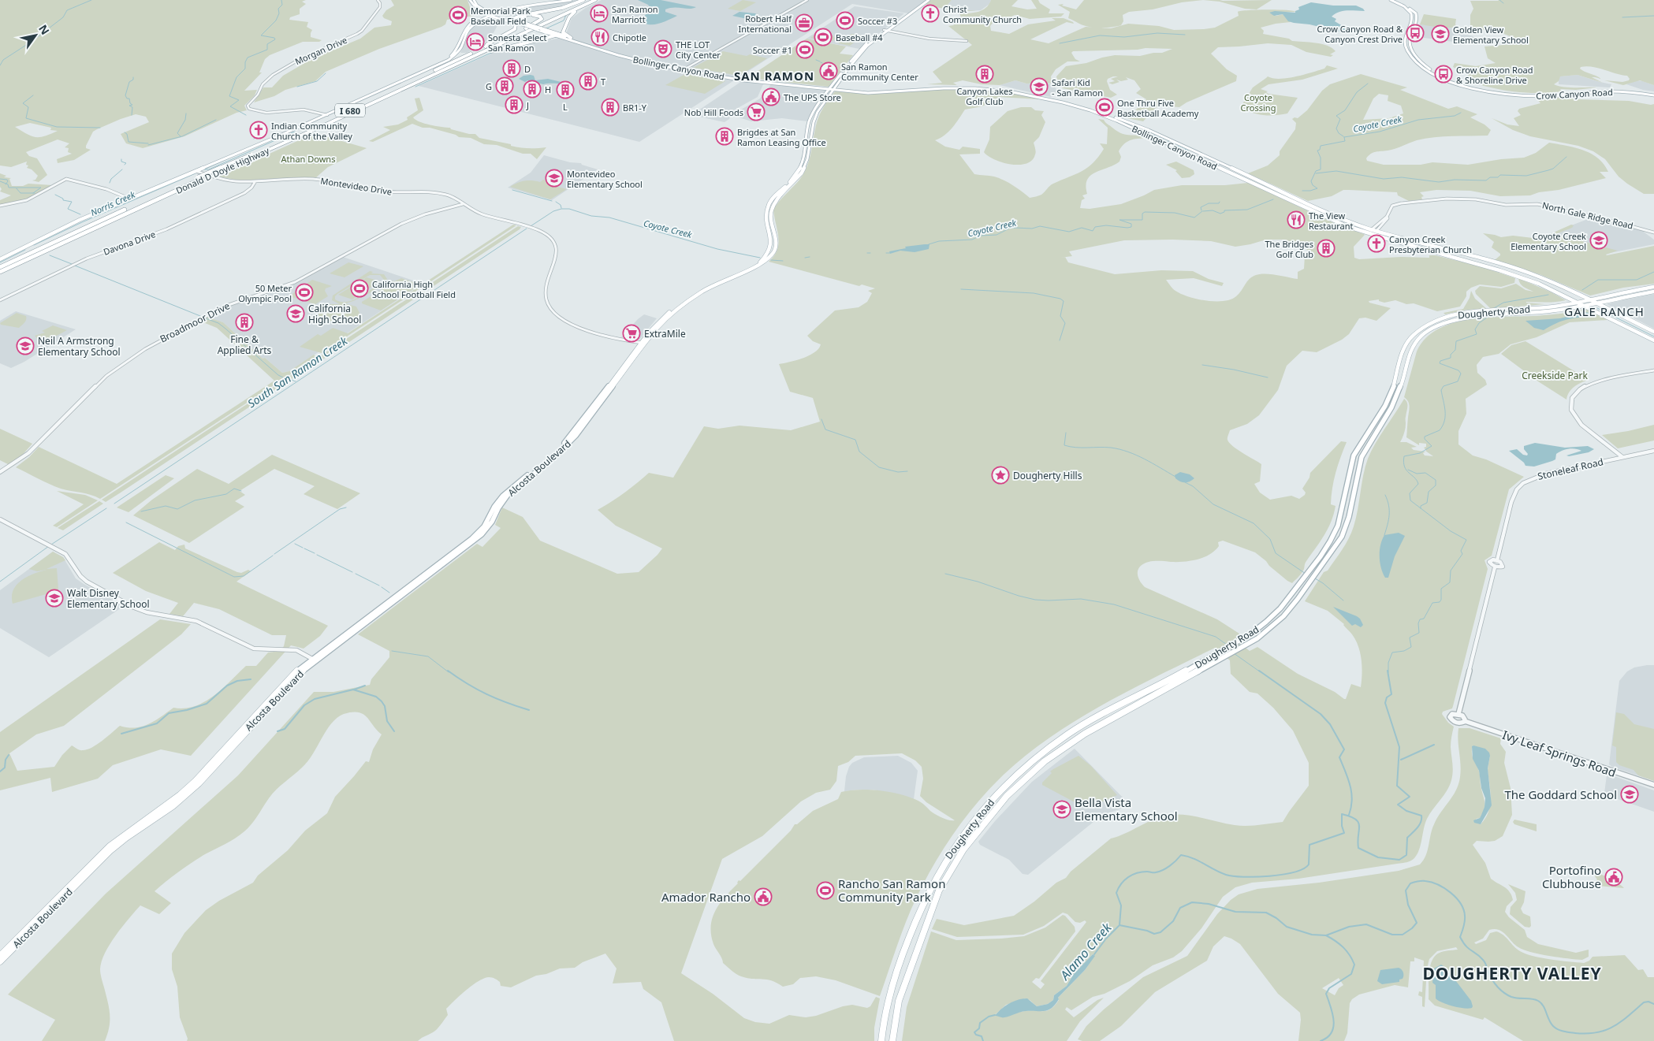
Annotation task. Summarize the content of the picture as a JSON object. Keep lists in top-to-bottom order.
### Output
{
  "streets": {
    "highway": ["I 680", "Donald D Doyle Highway"],
    "main road": [
      "Bollinger Canyon Road",
      "Crow Canyon Road",
      "Dougherty Road",
      "Alcosta Boulevard"
    ],
    "street": [
      "Morgan Drive",
      "Montevideo Drive",
      "North Gale Ridge Road",
      "Davona Drive",
      "Broadmoor Drive",
      "Stoneleaf Road",
      "Ivy Leaf Springs Road"
    ]
  },
  "crossings": [
    ["Bollinger Canyon Road", "Donald D Doyle Highway"],
    ["Bollinger Canyon Road", "North Gale Ridge Road"],
    ["Bollinger Canyon Road", "Dougherty Road"],
    ["Bollinger Canyon Road", "Alcosta Boulevard"],
    ["Montevideo Drive", "Davona Drive"],
    ["Montevideo Drive", "Broadmoor Drive"],
    ["Montevideo Drive", "Alcosta Boulevard"]
  ],
  "districts": ["SAN RAMON", "GALE RANCH", "DOUGHERTY VALLEY"],
  "water": [
    "Coyote Creek",
    "Norris Creek",
    "South San Ramon Creek",
    "Alamo Creek"
  ],
  "parks": ["Coyote Crossing", "Athan Downs", "Creekside Park"],
  "places": {
    "hotel": ["San Ramon Marriott", "Sonesta Select San Ramon"],
    "church": ["Christ Community Church", "Indian Community Church of the Valley", "Canyon Creek Presbyterian Church"],
    "sports": [
      "Memorial Park Baseball Field",
      "Soccer #3",
      "Baseball #4",
      "Soccer #1",
      "One Thru Five Basketball Academy",
      "California High School Football Field",
      "50 Meter Olympic Pool",
      "Rancho San Ramon Community Park"
    ],
    "office": ["Robert Half International"],
    "bus stop": ["Crow Canyon Road & Canyon Crest Drive", "Crow Canyon Road & Shoreline Drive"],
    "school or university": [
      "Golden View Elementary School",
      "Safari Kid - San Ramon",
      "Montevideo Elementary School",
      "Coyote Creek Elementary School",
      "California High School",
      "Neil A Armstrong Elementary School",
      "Walt Disney Elementary School",
      "The Goddard School",
      "Bella Vista Elementary School"
    ],
    "restaurant": ["Chipotle", "The View Restaurant"],
    "theatre": ["THE LOT City Center"],
    "building": [
      "D",
      "Canyon Lakes Golf Club",
      "T",
      "G",
      "H",
      "L",
      "J",
      "BR1-Y",
      "Brigdes at San Ramon Leasing Office",
      "The Bridges Golf Club",
      "Fine & Applied Arts"
    ],
    "public building": [
      "San Ramon Community Center",
      "The UPS Store",
      "Portofino Clubhouse",
      "Amador Rancho"
    ],
    "supermarket": ["Nob Hill Foods", "ExtraMile"],
    "place": ["Dougherty Hills"]
  },
  "north": "top right"
}
